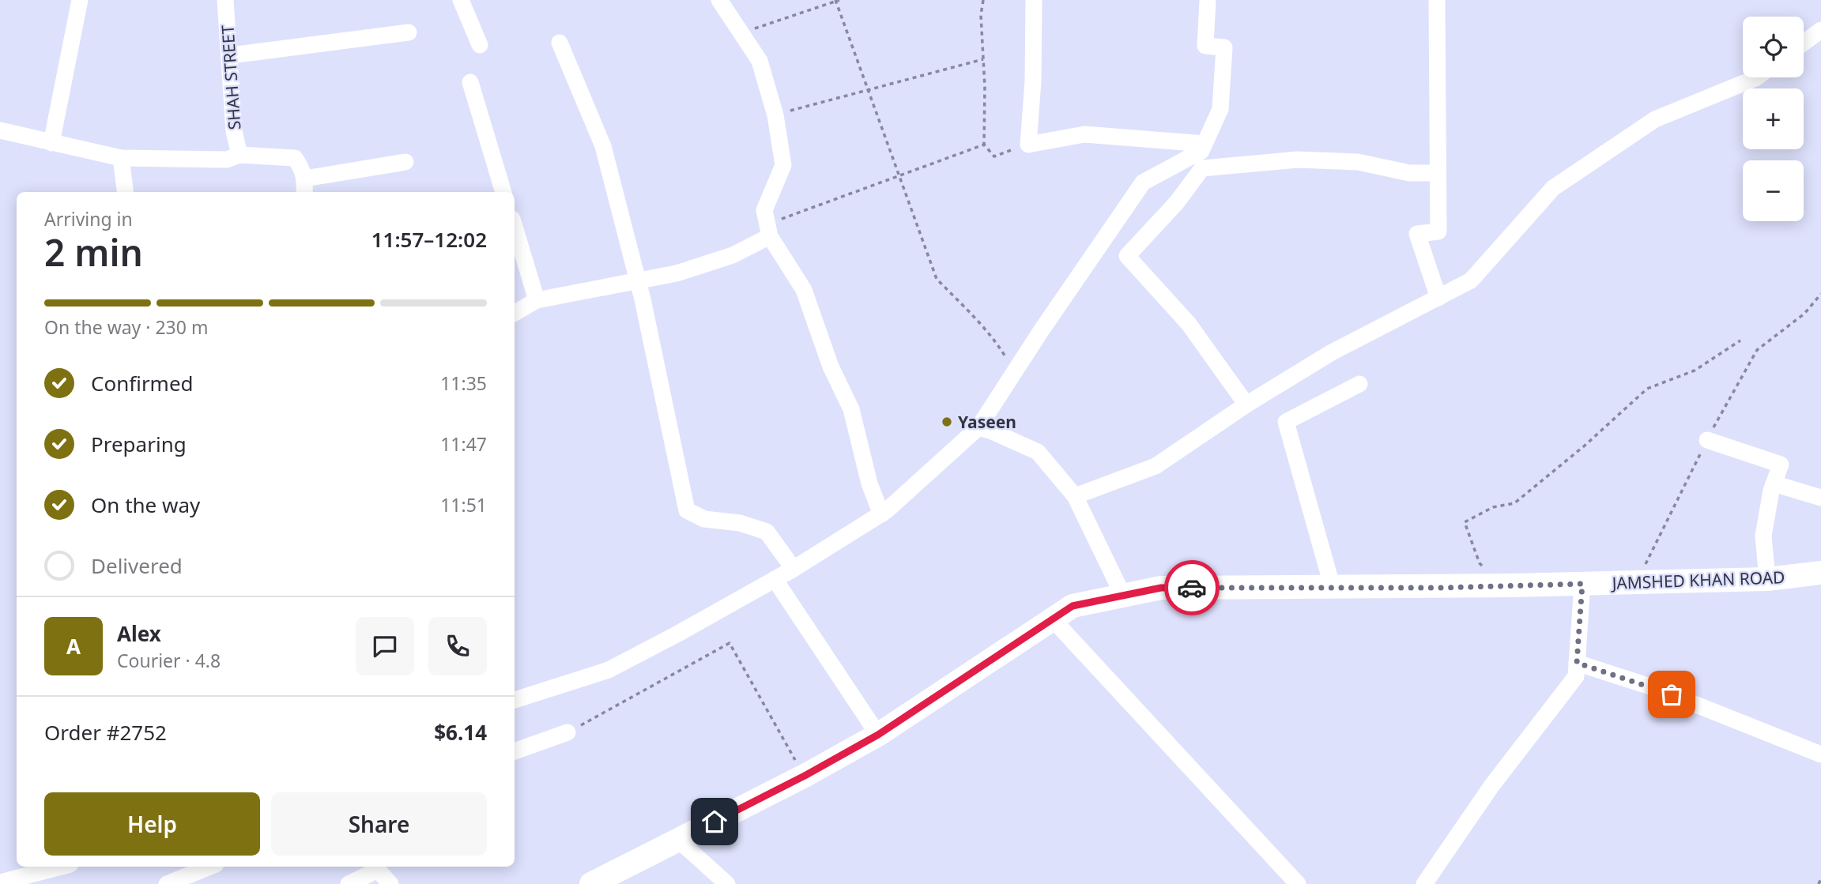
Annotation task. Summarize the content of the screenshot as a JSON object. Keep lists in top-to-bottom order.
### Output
{
  "streets": {
    "street": ["SHAH STREET", "JAMSHED KHAN ROAD"]
  },
  "places": ["Yaseen"],
  "page": {
    "map_buttons": ["+", "−"],
    "heading": ["2 min", "Arriving in", "11:57–12:02"],
    "panel": [
      "Alex",
      "Courier · 4.8",
      "Order #2752",
      "$6.14"
    ],
    "bar": "On the way · 230 m",
    "list": [
      ["Confirmed", "11:35"],
      ["Preparing", "11:47"],
      ["On the way", "11:51"],
      "Delivered"
    ],
    "round": "A",
    "buttons": ["Help", "Share"]
  }
}
